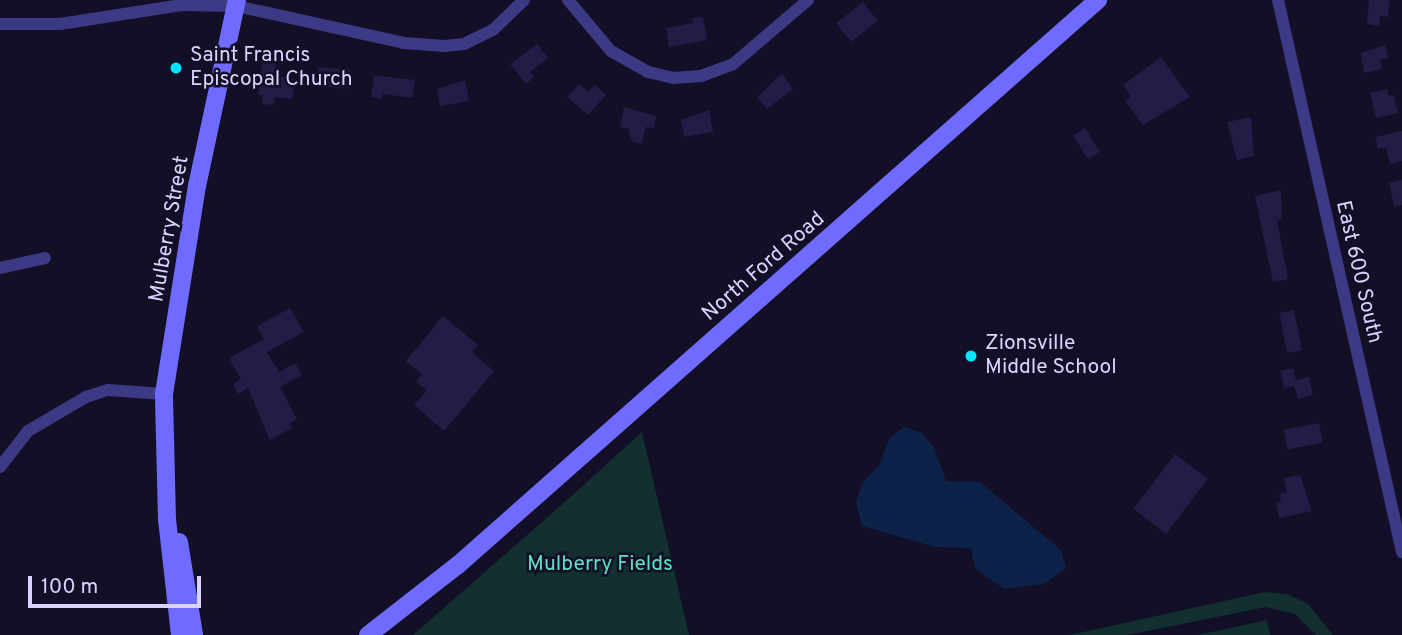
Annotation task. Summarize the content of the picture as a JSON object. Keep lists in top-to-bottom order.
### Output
{
  "streets": {
    "main road": ["Mulberry Street", "North Ford Road"],
    "street": ["East 600 South"]
  },
  "parks": ["Mulberry Fields"],
  "places": ["Saint Francis Episcopal Church", "Zionsville Middle School"],
  "scale_bar": "100 m"
}
